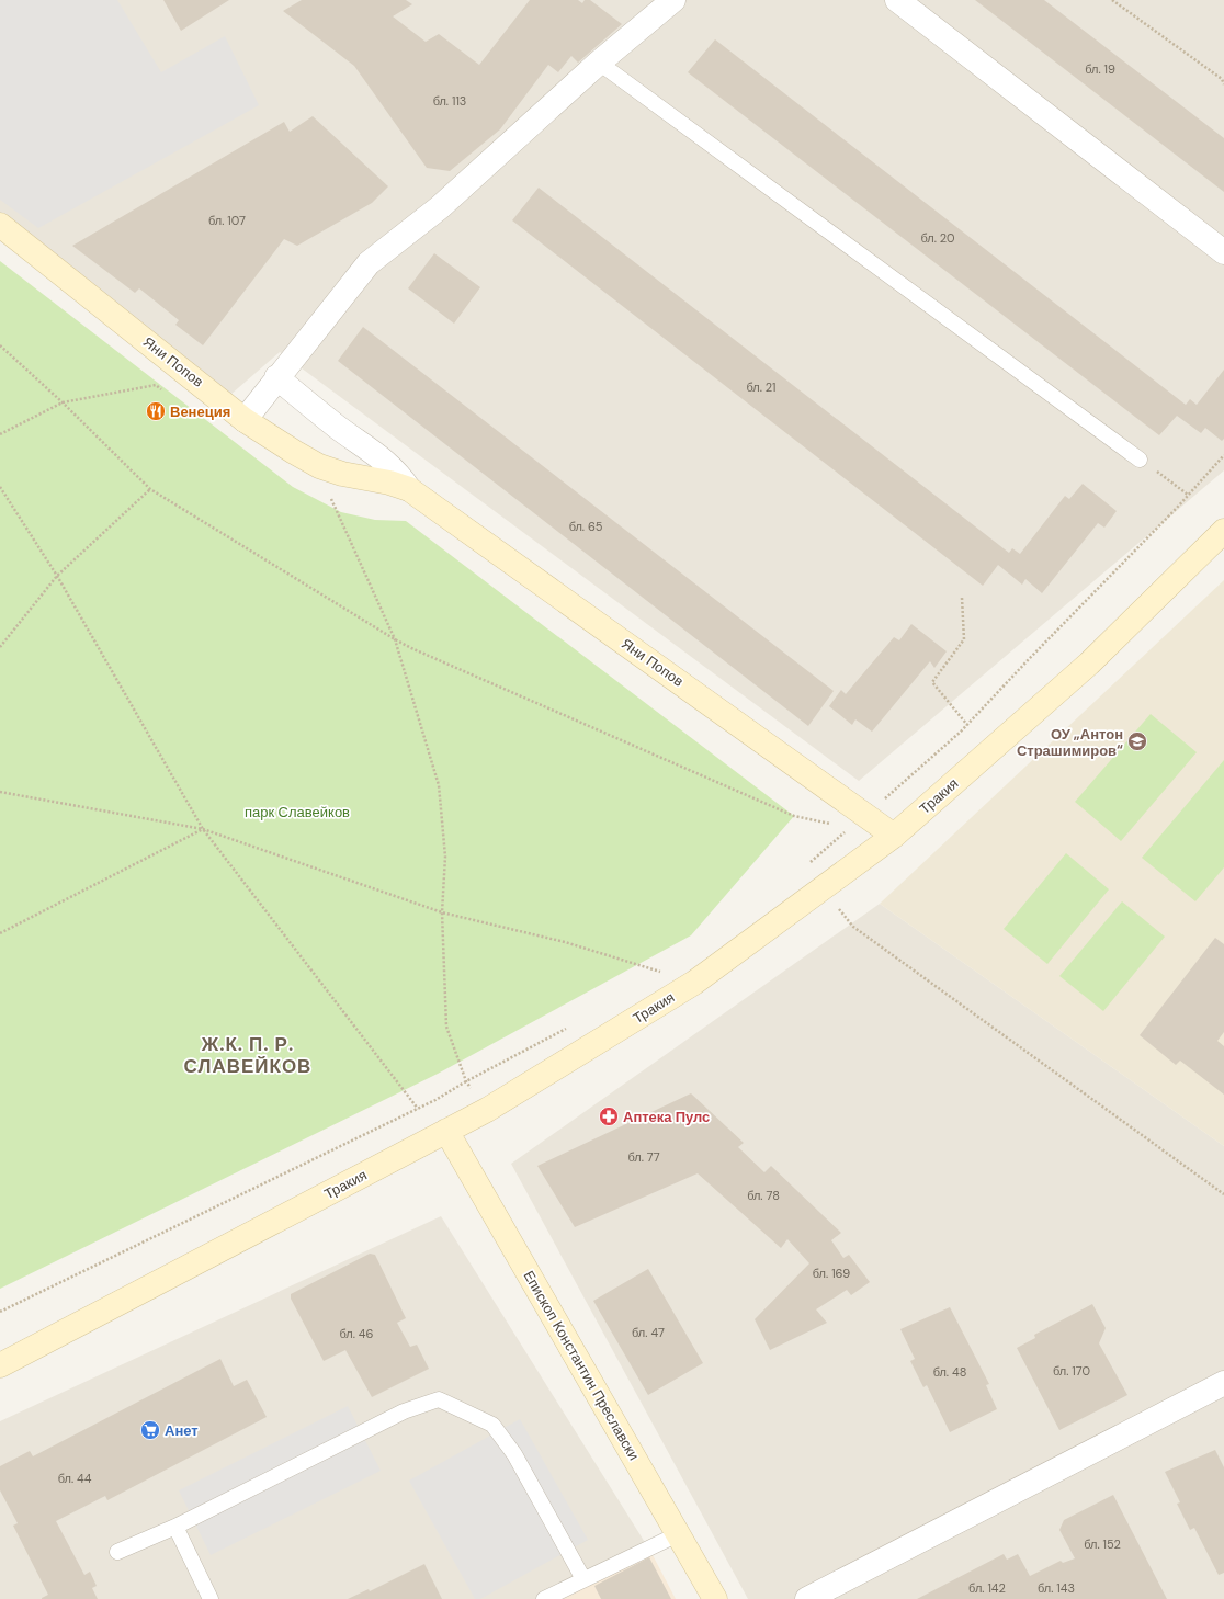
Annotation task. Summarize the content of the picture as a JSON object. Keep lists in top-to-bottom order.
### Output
{
  "streets": {
    "street": ["Яни Попов", "Тракия", "Епископ Константин Преславски"]
  },
  "crossings": [
    ["Яни Попов", "Тракия"],
    ["Тракия", "Епископ Константин Преславски"]
  ],
  "districts": ["Ж.К. П. Р. СЛАВЕЙКОВ"],
  "parks": ["парк Славейков"],
  "places": {
    "restaurant": ["Венеция"],
    "school or university": ["ОУ „Антон Страшимиров“"],
    "pharmacy": ["Аптека Пулс"],
    "supermarket": ["Анет"]
  },
  "house_numbers": [
    "бл. 19",
    "бл. 113",
    "бл. 107",
    "бл. 20",
    "бл. 21",
    "бл. 65",
    "бл. 77",
    "бл. 78",
    "бл. 169",
    "бл. 47",
    "бл. 46",
    "бл. 170",
    "бл. 48",
    "бл. 44",
    "бл. 152",
    "бл. 142",
    "бл. 143"
  ]
}
